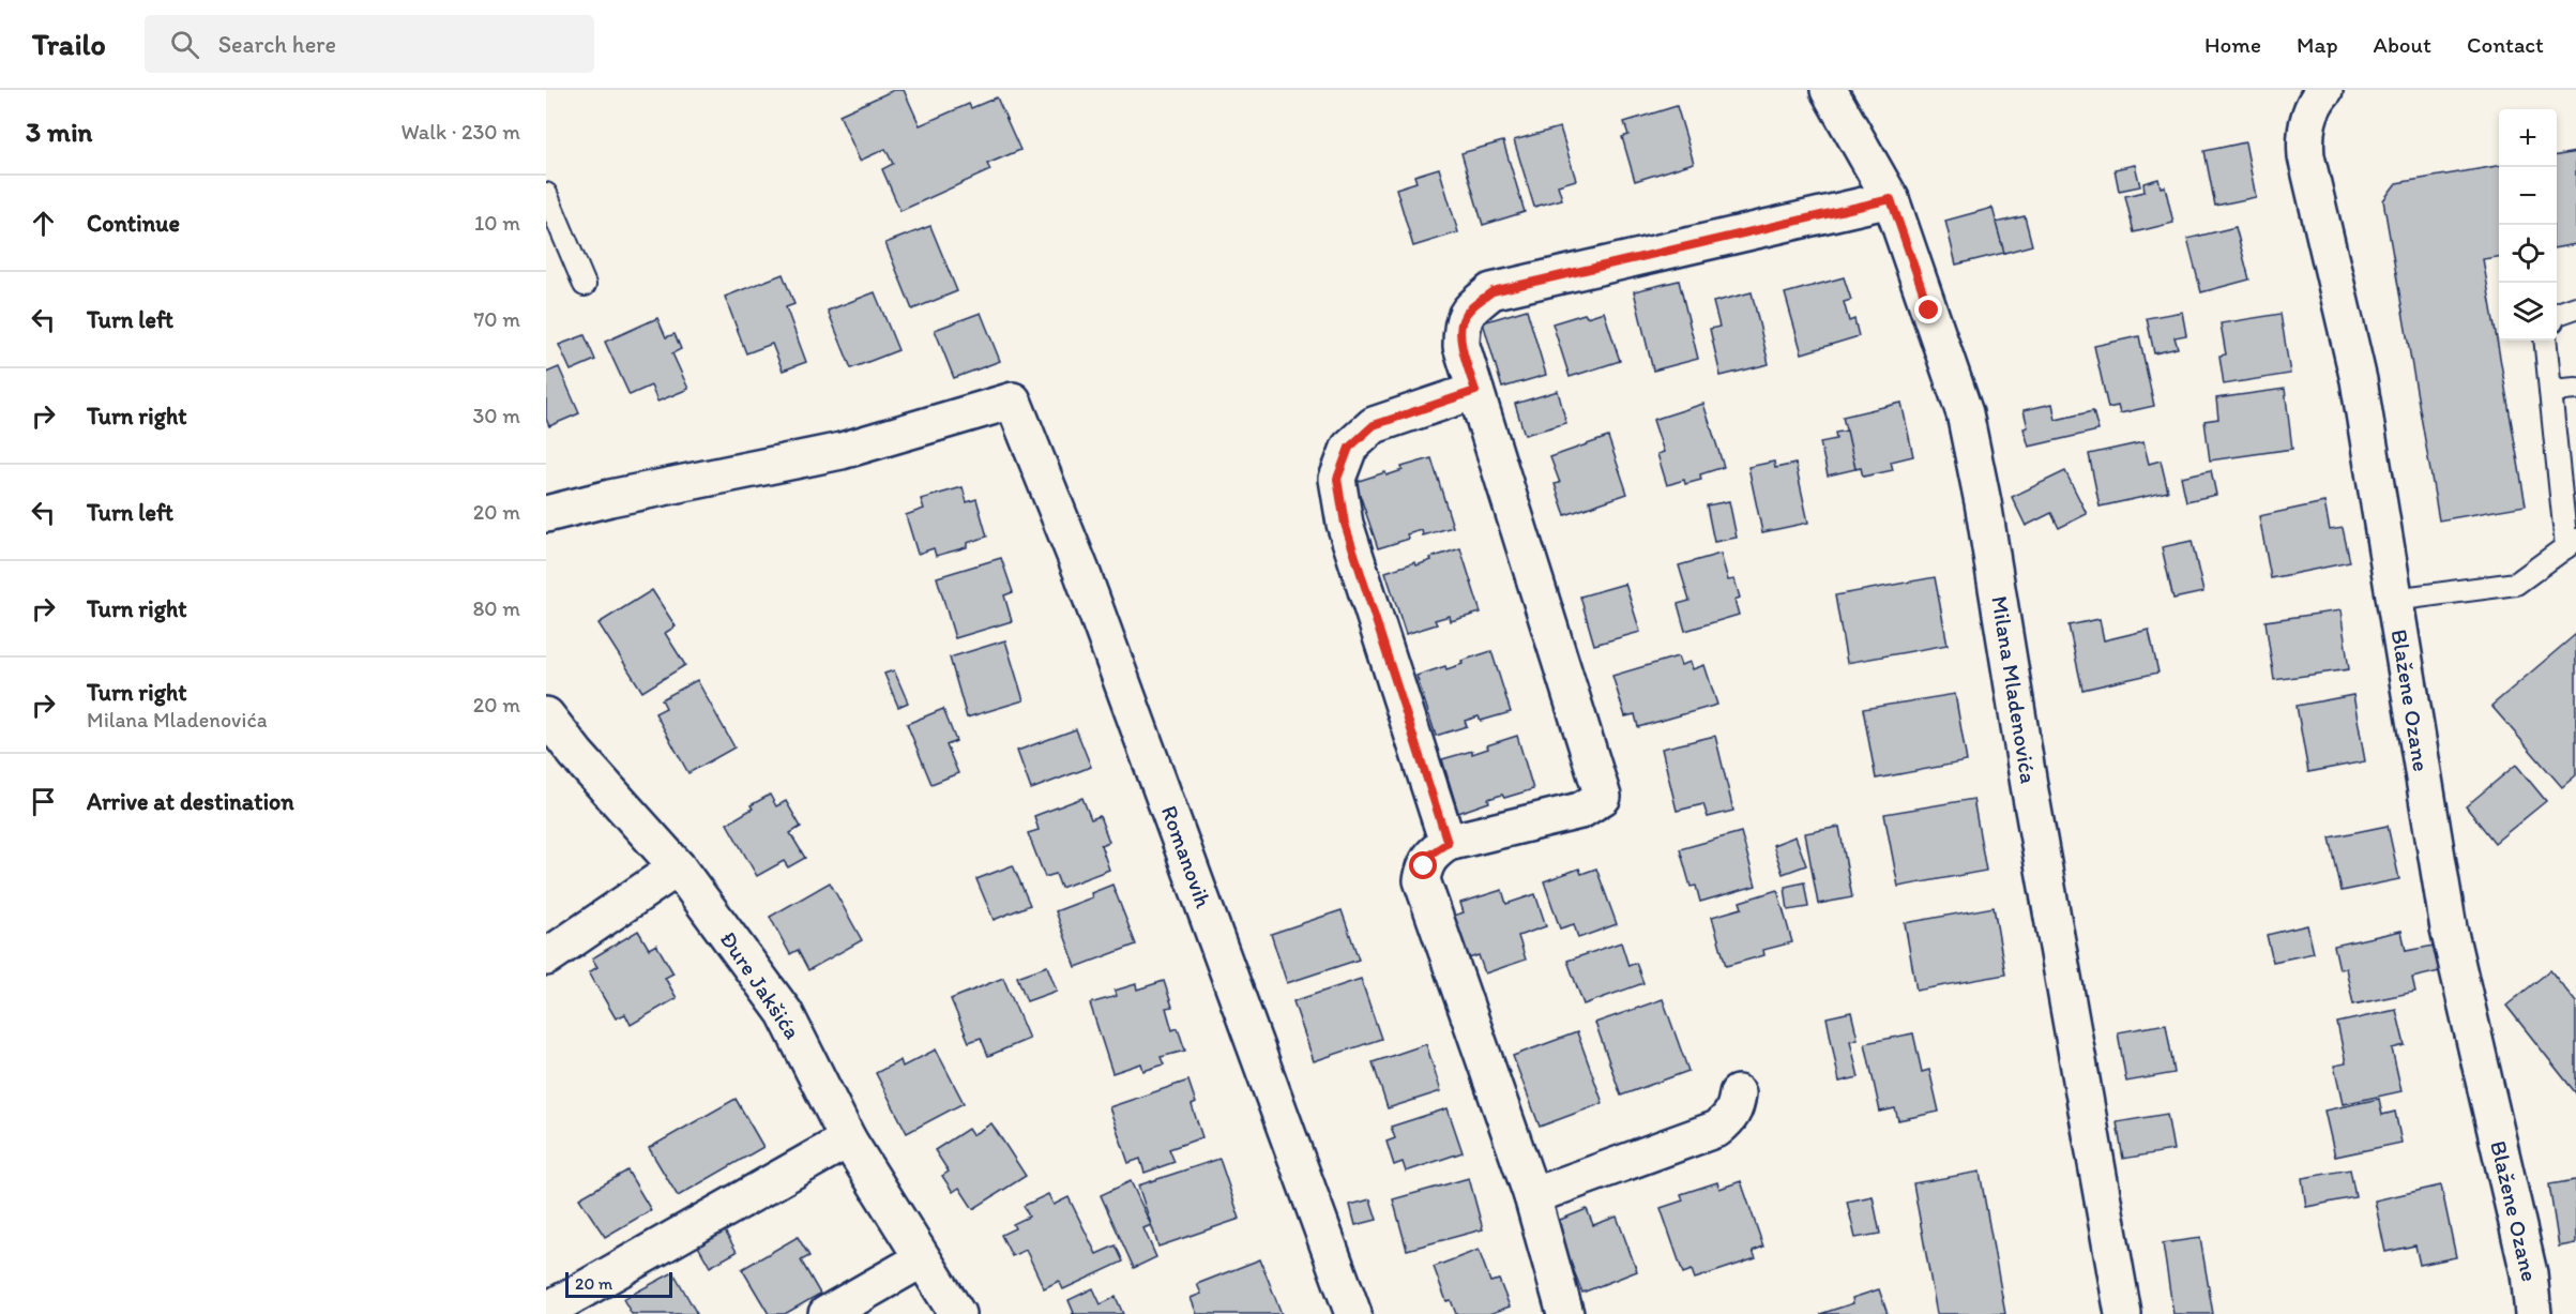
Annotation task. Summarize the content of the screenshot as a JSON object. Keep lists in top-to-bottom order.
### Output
{
  "streets": {
    "street": [
      "Milana Mladenovića",
      "Blažene Ozane",
      "Romanovih",
      "Đure Jakšića"
    ]
  },
  "scale_bar": "20 m",
  "page": {
    "header": "Trailo",
    "search": "Search here",
    "nav": [
      "Home",
      "Map",
      "About",
      "Contact"
    ],
    "heading": ["3 min", "Walk · 230 m"],
    "map_buttons": ["+", "−"],
    "list": [
      ["Continue", "10 m"],
      ["Turn left", "70 m"],
      ["Turn right", "30 m"],
      ["Turn left", "20 m"],
      ["Turn right", "80 m"],
      ["Turn right", "Milana Mladenovića", "20 m"],
      "Arrive at destination"
    ],
    "scale": "20 m"
  }
}
